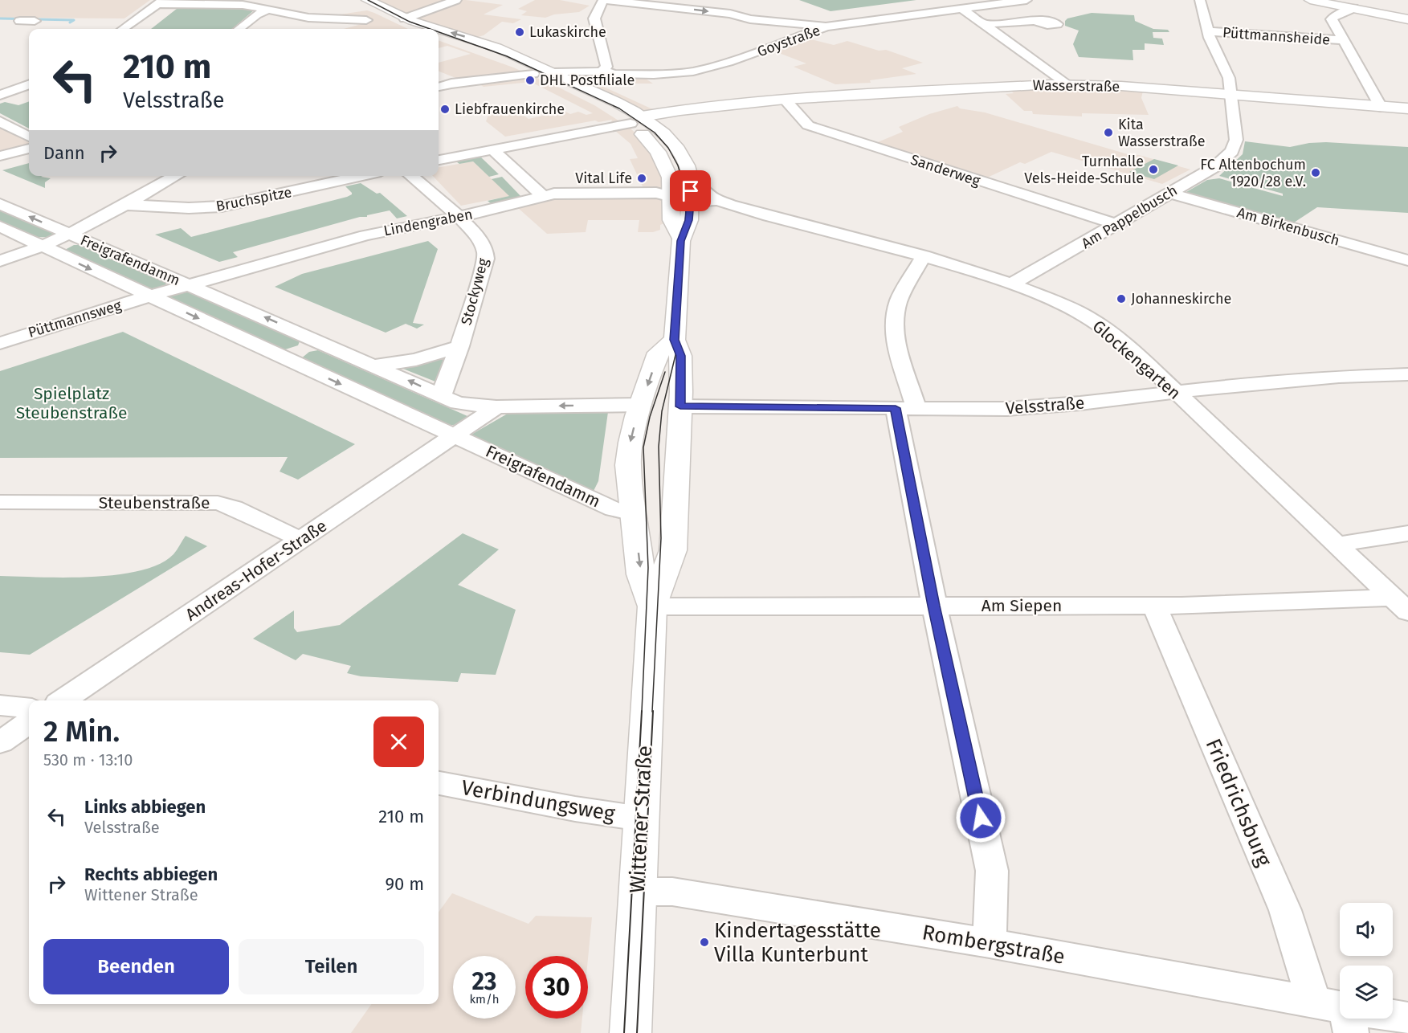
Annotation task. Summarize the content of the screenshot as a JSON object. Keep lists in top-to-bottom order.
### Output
{
  "streets": {
    "main road": ["Wasserstraße", "Wittener Straße"],
    "street": [
      "Püttmannsheide",
      "Goystraße",
      "Sanderweg",
      "Bruchspitze",
      "Am Pappelbusch",
      "Lindengraben",
      "Am Birkenbusch",
      "Freigrafendamm",
      "Stockyweg",
      "Püttmannsweg",
      "Glockengarten",
      "Velsstraße",
      "Steubenstraße",
      "Andreas-Hofer-Straße",
      "Am Siepen",
      "Verbindungsweg",
      "Friedrichsburg",
      "Rombergstraße"
    ]
  },
  "crossings": [
    ["Püttmannsheide", "Am Pappelbusch"],
    ["Goystraße", "Wittener Straße"],
    ["Wasserstraße", "Sanderweg"],
    ["Wasserstraße", "Am Pappelbusch"],
    ["Wasserstraße", "Wittener Straße"],
    ["Sanderweg", "Am Pappelbusch"],
    ["Am Pappelbusch", "Am Birkenbusch"],
    ["Am Pappelbusch", "Glockengarten"],
    ["Lindengraben", "Freigrafendamm"],
    ["Lindengraben", "Stockyweg"],
    ["Lindengraben", "Wittener Straße"],
    ["Freigrafendamm", "Stockyweg"],
    ["Freigrafendamm", "Püttmannsweg"],
    ["Freigrafendamm", "Andreas-Hofer-Straße"],
    ["Freigrafendamm", "Wittener Straße"],
    ["Glockengarten", "Velsstraße"],
    ["Glockengarten", "Am Siepen"],
    ["Glockengarten", "Wittener Straße"],
    ["Velsstraße", "Wittener Straße"],
    ["Steubenstraße", "Andreas-Hofer-Straße"],
    ["Am Siepen", "Friedrichsburg"],
    ["Am Siepen", "Wittener Straße"],
    ["Verbindungsweg", "Wittener Straße"],
    ["Wittener Straße", "Rombergstraße"]
  ],
  "parks": ["Spielplatz Steubenstraße"],
  "places": [
    "Lukaskirche",
    "DHL Postfiliale",
    "Liebfrauenkirche",
    "Kita Wasserstraße",
    "Turnhalle Vels-Heide-Schule",
    "FC Altenbochum 1920/28 e.V.",
    "Vital Life",
    "Johanneskirche",
    "Kindertagesstätte Villa Kunterbunt"
  ],
  "page": {
    "turn": ["210 m", "Velsstraße"],
    "then": "Dann",
    "heading": ["2 Min.", "530 m · 13:10"],
    "list": [
      {
        "name": "Links abbiegen",
        "note": "Velsstraße",
        "value": "210 m"
      },
      {
        "name": "Rechts abbiegen",
        "note": "Wittener Straße",
        "value": "90 m"
      }
    ],
    "buttons": ["Beenden", "Teilen"],
    "speed": "23 km/h",
    "limit": "30"
  }
}
